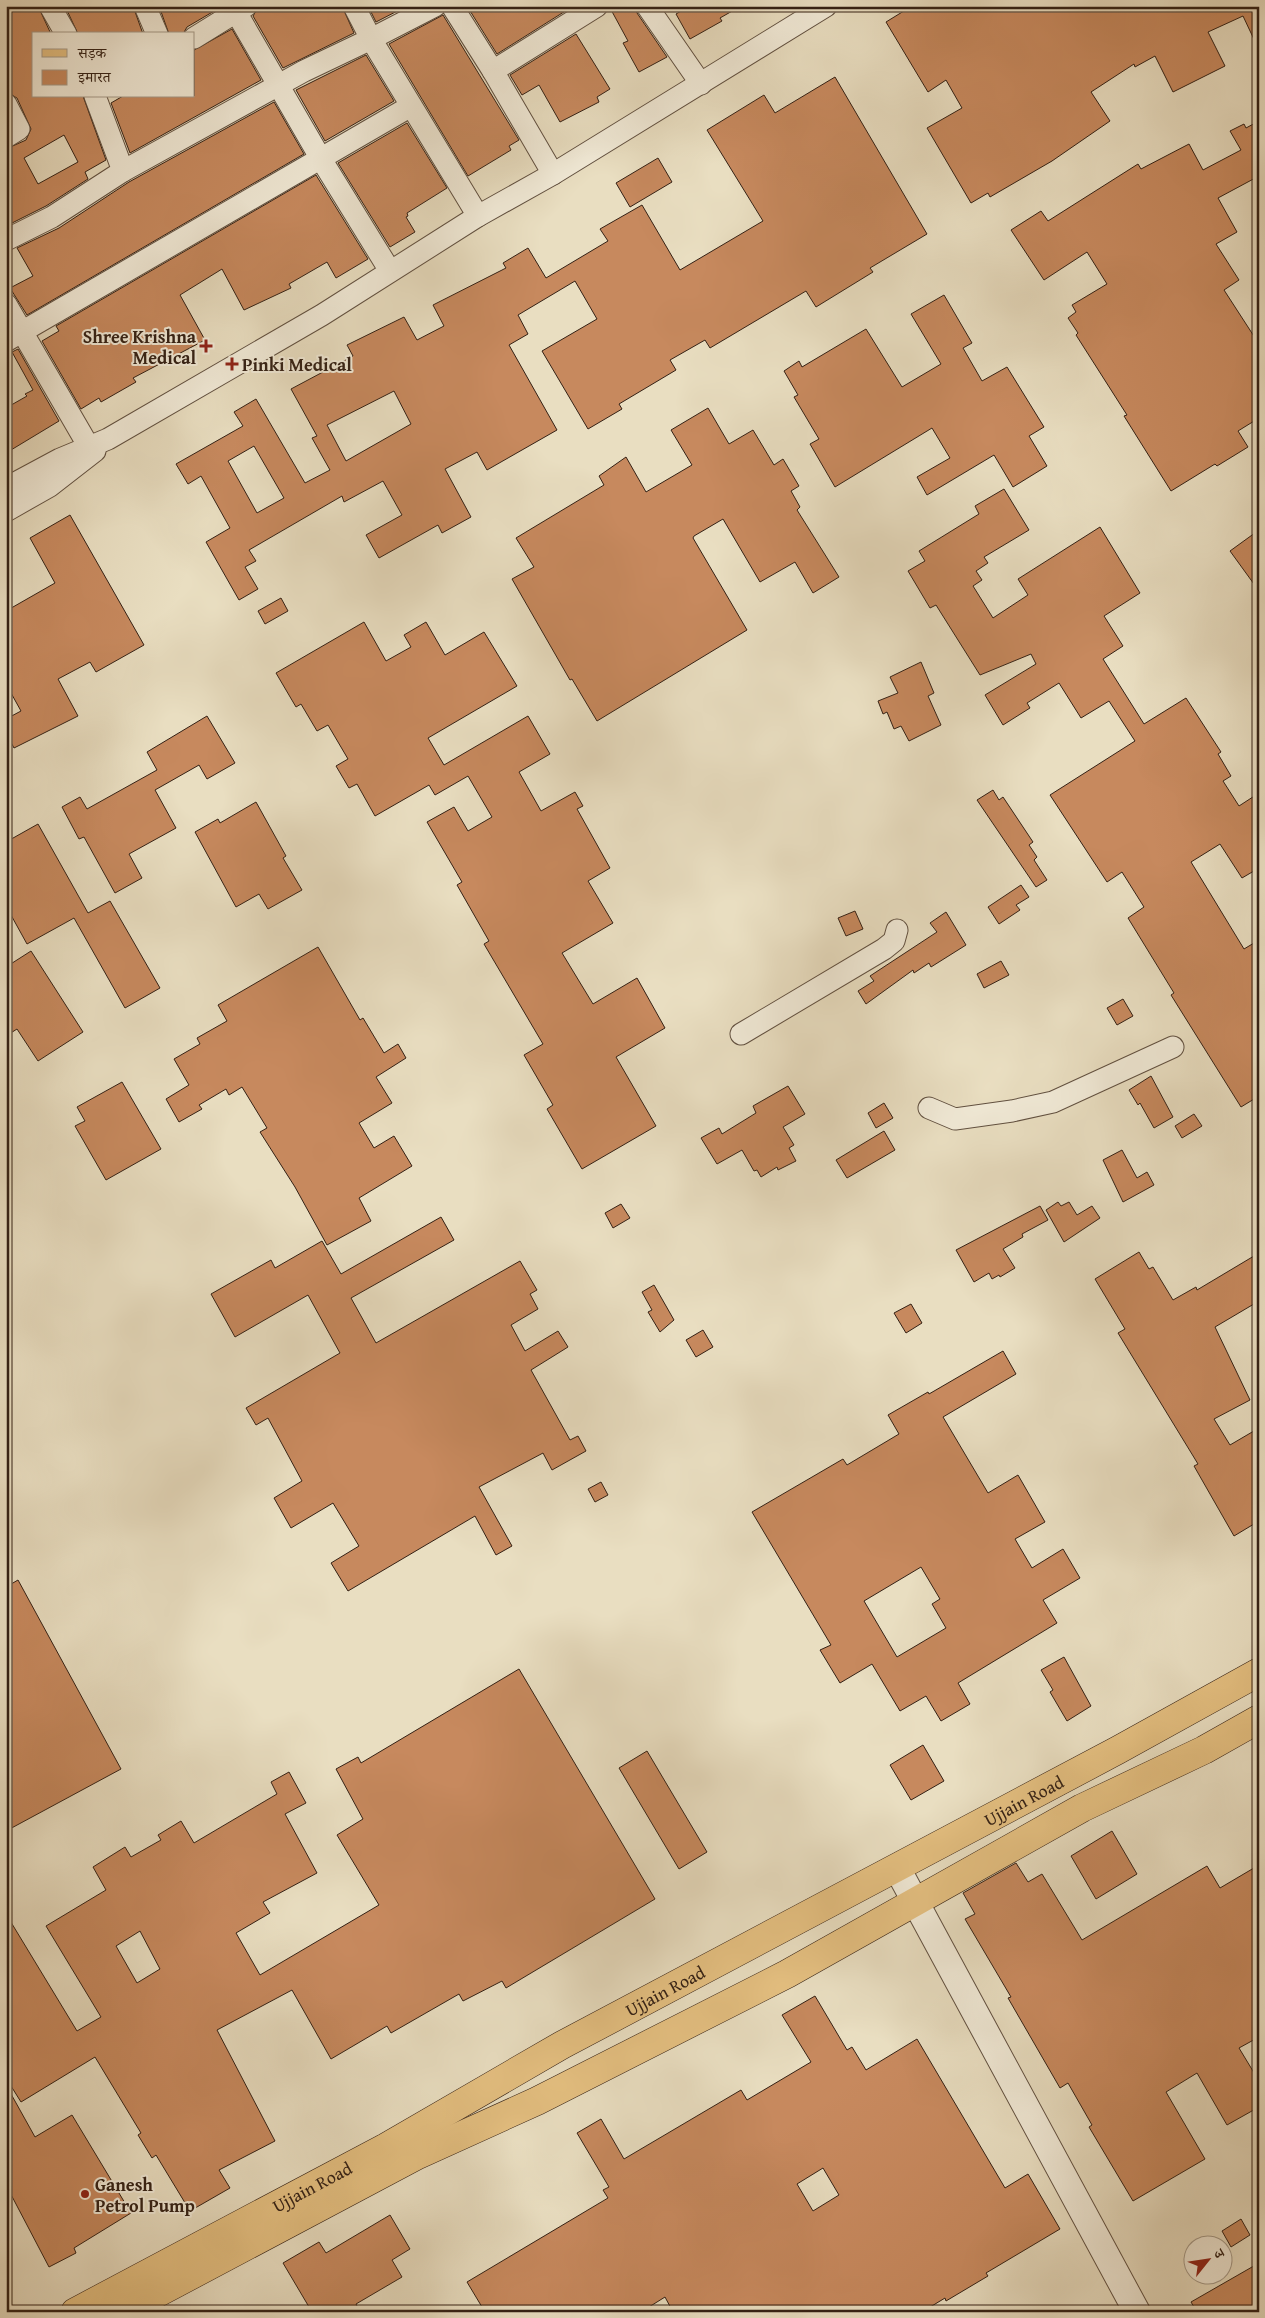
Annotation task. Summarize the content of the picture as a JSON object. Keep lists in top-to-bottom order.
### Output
{
  "streets": {
    "main road": ["Ujjain Road"]
  },
  "places": {
    "health": ["Shree Krishna Medical", "Pinki Medical"],
    "other": ["Ganesh Petrol Pump"]
  },
  "legend": ["सड़क", "इमारत"],
  "north": "top right"
}
